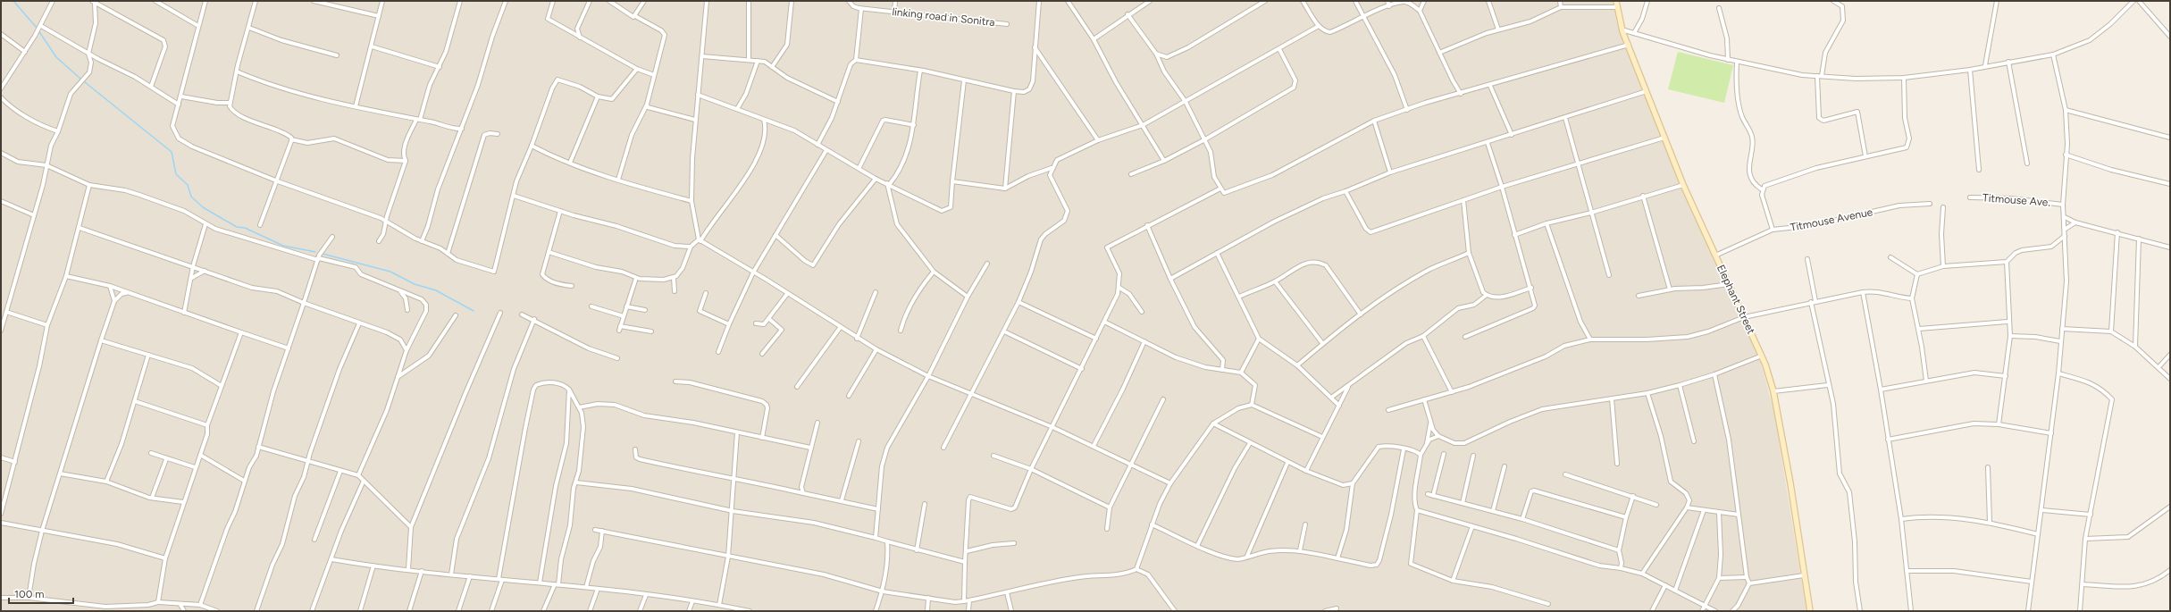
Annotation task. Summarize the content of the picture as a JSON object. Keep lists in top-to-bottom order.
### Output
{
  "streets": {
    "main road": ["Elephant Street"],
    "street": ["linking road in Sonitra", "Titmouse Ave.", "Titmouse Avenue"]
  },
  "crossings": [
    ["Titmouse Avenue", "Elephant Street"]
  ],
  "scale_bar": "100 m"
}
